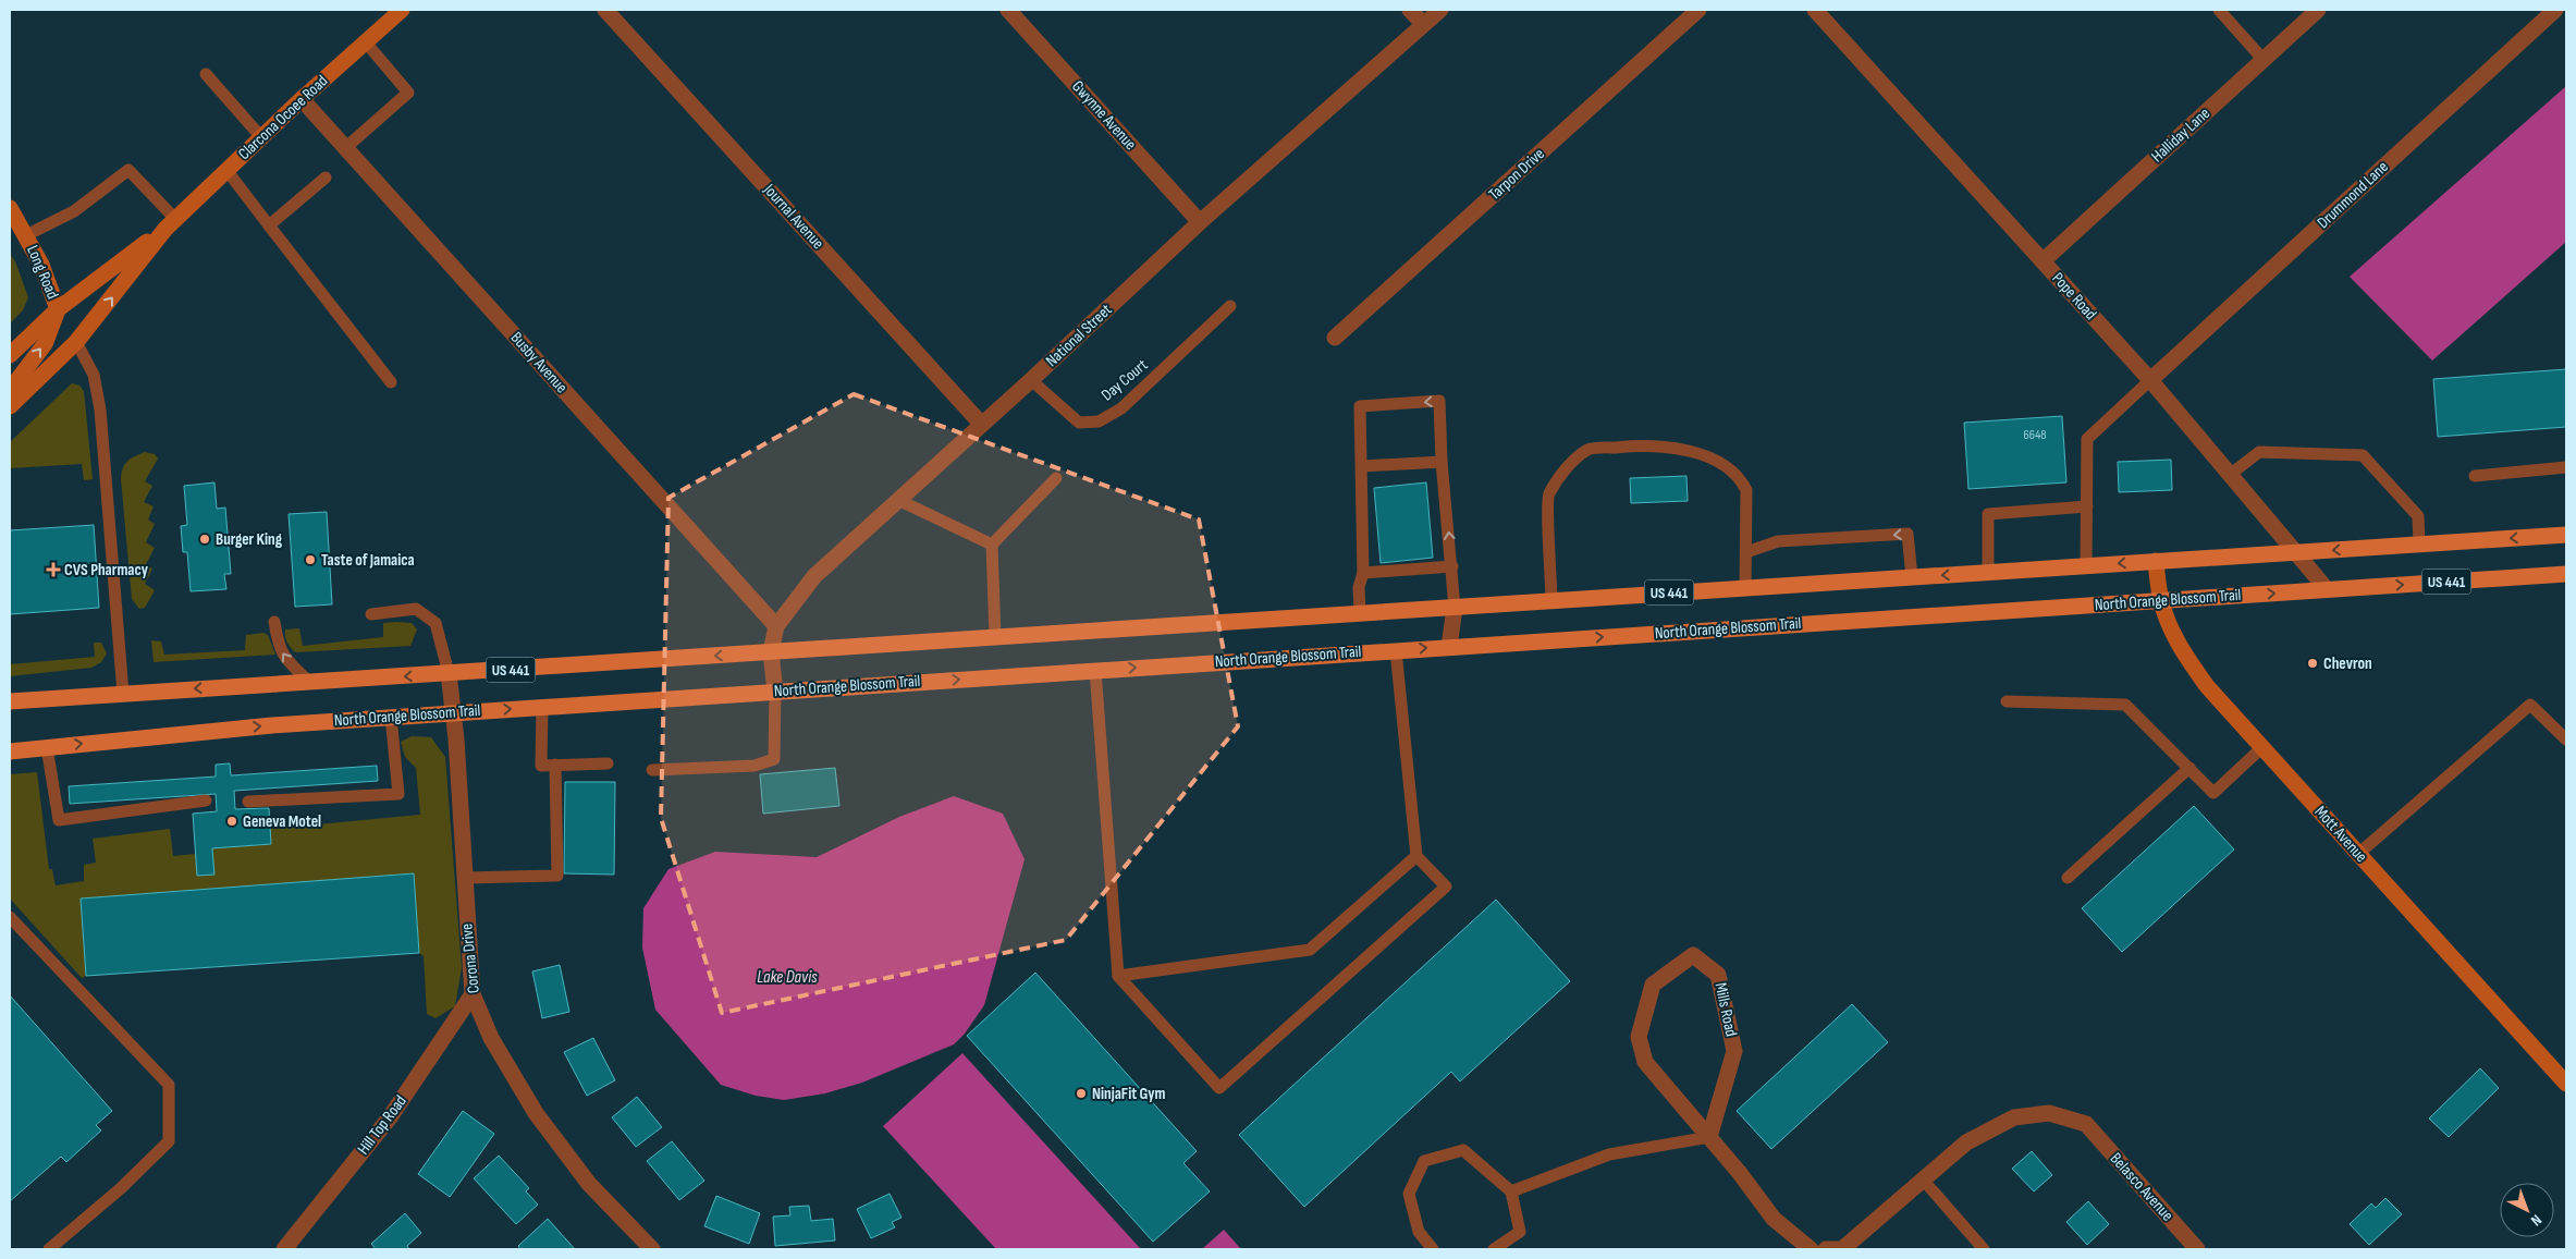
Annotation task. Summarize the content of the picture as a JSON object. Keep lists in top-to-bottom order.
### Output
{
  "streets": {
    "main road": [
      "Clarcona Ocoee Road",
      "Long Road",
      "US 441",
      "North Orange Blossom Trail",
      "Mott Avenue"
    ],
    "street": [
      "Gwynne Avenue",
      "Halliday Lane",
      "Tarpon Drive",
      "Drummond Lane",
      "Journal Avenue",
      "Pope Road",
      "National Street",
      "Busby Avenue",
      "Corona Drive",
      "Mills Road",
      "Hill Top Road",
      "Belasco Avenue"
    ],
    "lane": ["Day Court"]
  },
  "crossings": [
    ["Gwynne Avenue", "National Street"],
    ["Clarcona Ocoee Road", "Long Road"],
    ["Clarcona Ocoee Road", "Busby Avenue"],
    ["Halliday Lane", "Pope Road"],
    ["Drummond Lane", "Pope Road"],
    ["Journal Avenue", "National Street"],
    ["Pope Road", "US 441"],
    ["Pope Road", "North Orange Blossom Trail"],
    ["National Street", "Busby Avenue"],
    ["National Street", "Day Court"],
    ["National Street", "US 441"],
    ["National Street", "North Orange Blossom Trail"],
    ["US 441", "Mott Avenue"],
    ["US 441", "Corona Drive"],
    ["North Orange Blossom Trail", "Mott Avenue"],
    ["North Orange Blossom Trail", "Corona Drive"],
    ["Corona Drive", "Hill Top Road"]
  ],
  "water": ["Lake Davis"],
  "places": {
    "other": [
      "Burger King",
      "Taste of Jamaica",
      "Chevron",
      "Geneva Motel",
      "NinjaFit Gym"
    ],
    "health": ["CVS Pharmacy"]
  },
  "house_numbers": ["6648"],
  "north": "bottom right"
}
